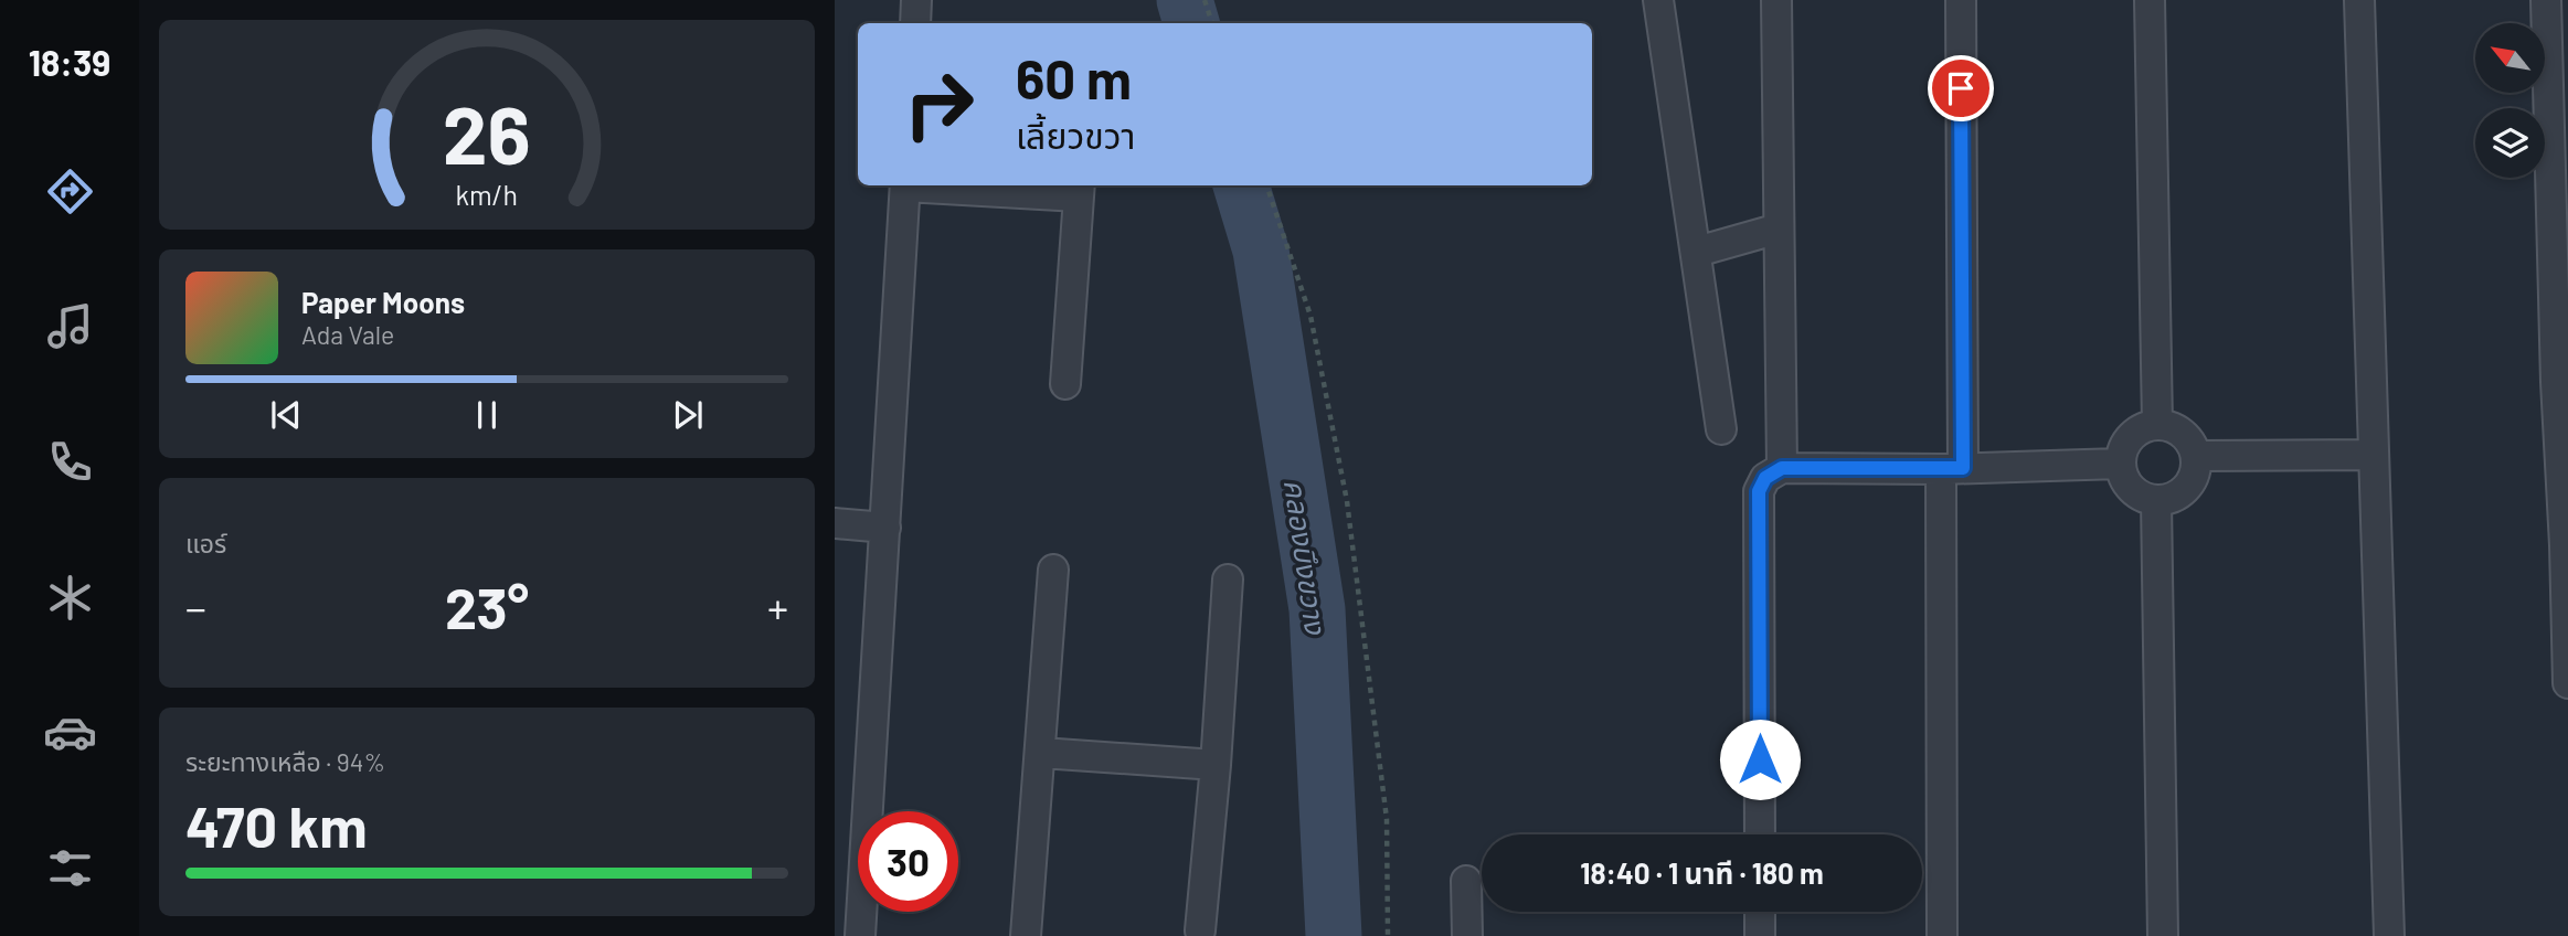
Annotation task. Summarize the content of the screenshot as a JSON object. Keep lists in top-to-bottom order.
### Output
{
  "water": ["คลองบึงขวาง"],
  "north": "top left",
  "page": {
    "tabs": "18:39",
    "turn": ["60 m", "เลี้ยวขวา"],
    "song": ["Paper Moons", "Ada Vale"],
    "tile": [
      "แอร์",
      ["ระยะทางเหลือ · 94%", "470 km"]
    ],
    "heat": ["−", "23°", "+"],
    "limit": "30",
    "trip": "18:40 · 1 นาที · 180 m",
    "gauge": ["26", "km/h"]
  }
}
